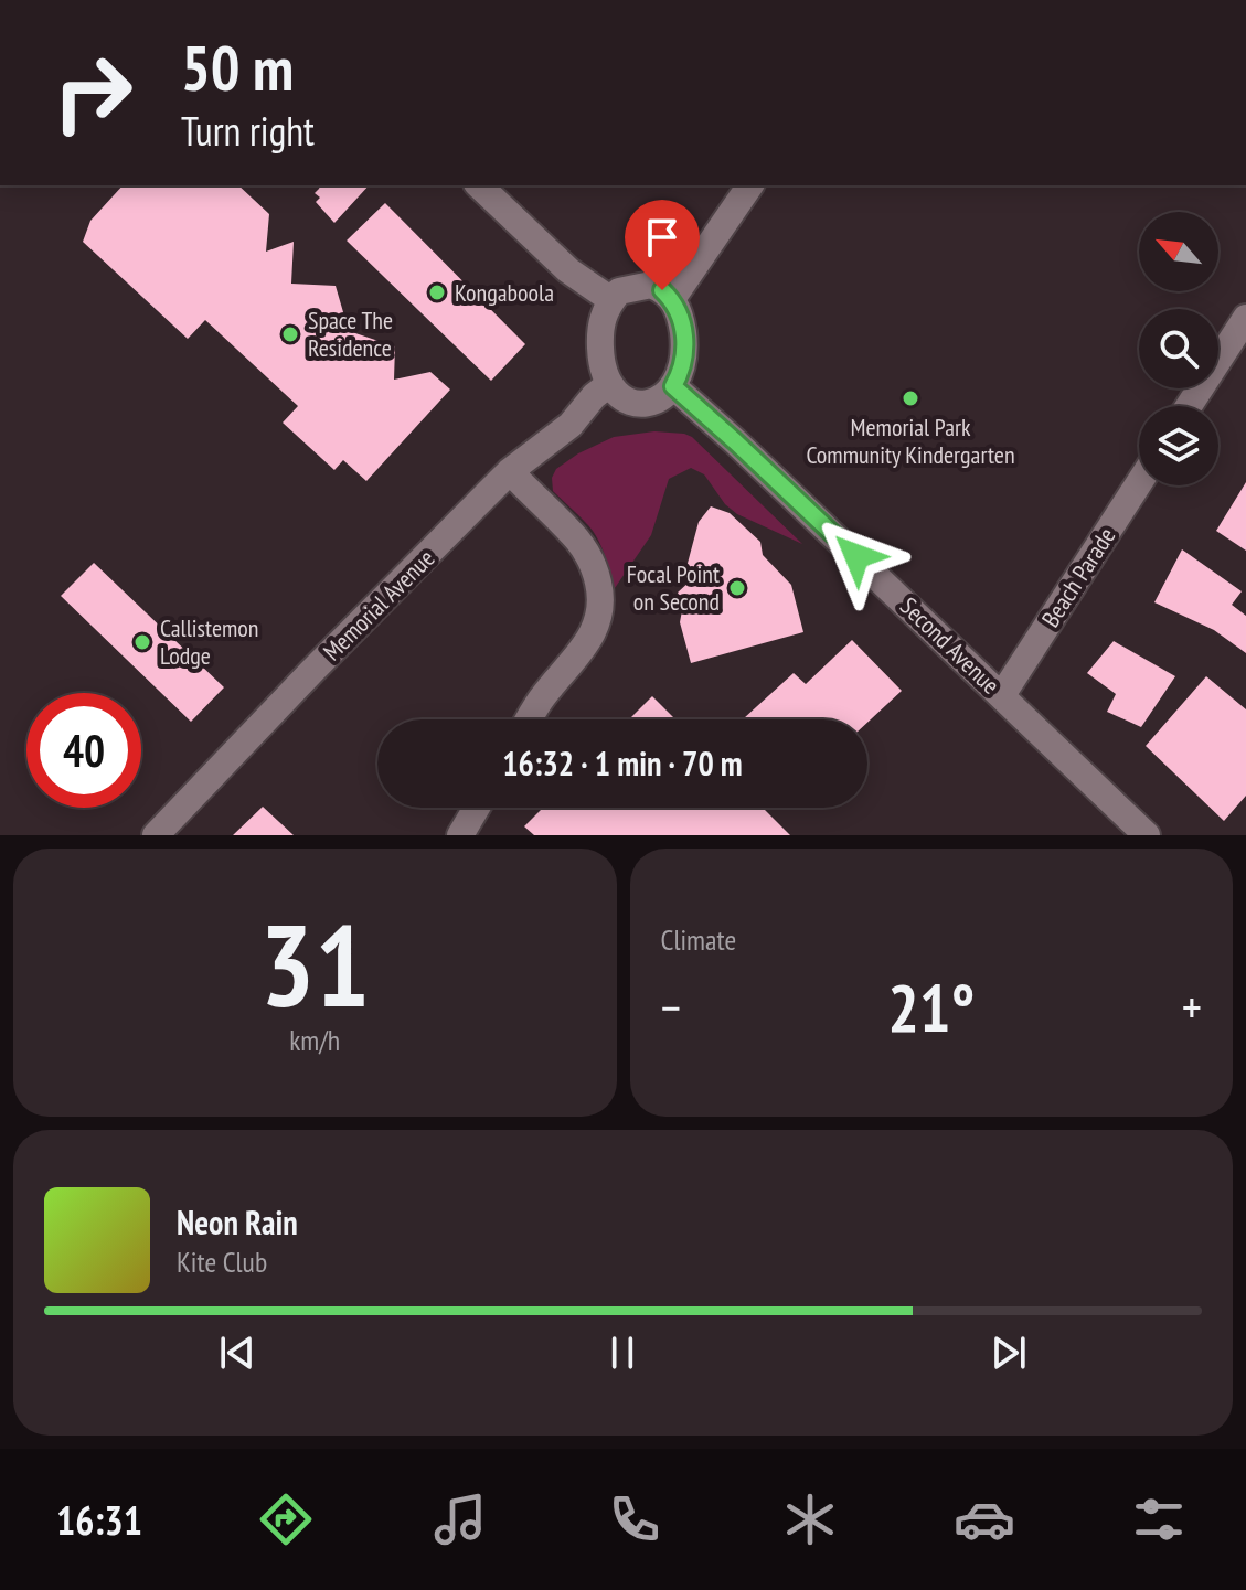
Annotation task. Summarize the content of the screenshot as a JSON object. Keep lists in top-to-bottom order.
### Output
{
  "streets": {
    "street": ["Beach Parade", "Memorial Avenue", "Second Avenue"]
  },
  "crossings": [
    ["Beach Parade", "Second Avenue"],
    ["Memorial Avenue", "Second Avenue"]
  ],
  "places": [
    "Kongaboola",
    "Space The Residence",
    "Memorial Park Community Kindergarten",
    "Focal Point on Second",
    "Callistemon Lodge"
  ],
  "north": "top left",
  "page": {
    "turn": ["50 m", "Turn right"],
    "limit": "40",
    "trip": "16:32 · 1 min · 70 m",
    "tile": [
      ["31", "km/h"],
      "Climate"
    ],
    "heat": ["−", "21°", "+"],
    "song": ["Neon Rain", "Kite Club"],
    "tabs": "16:31"
  }
}
